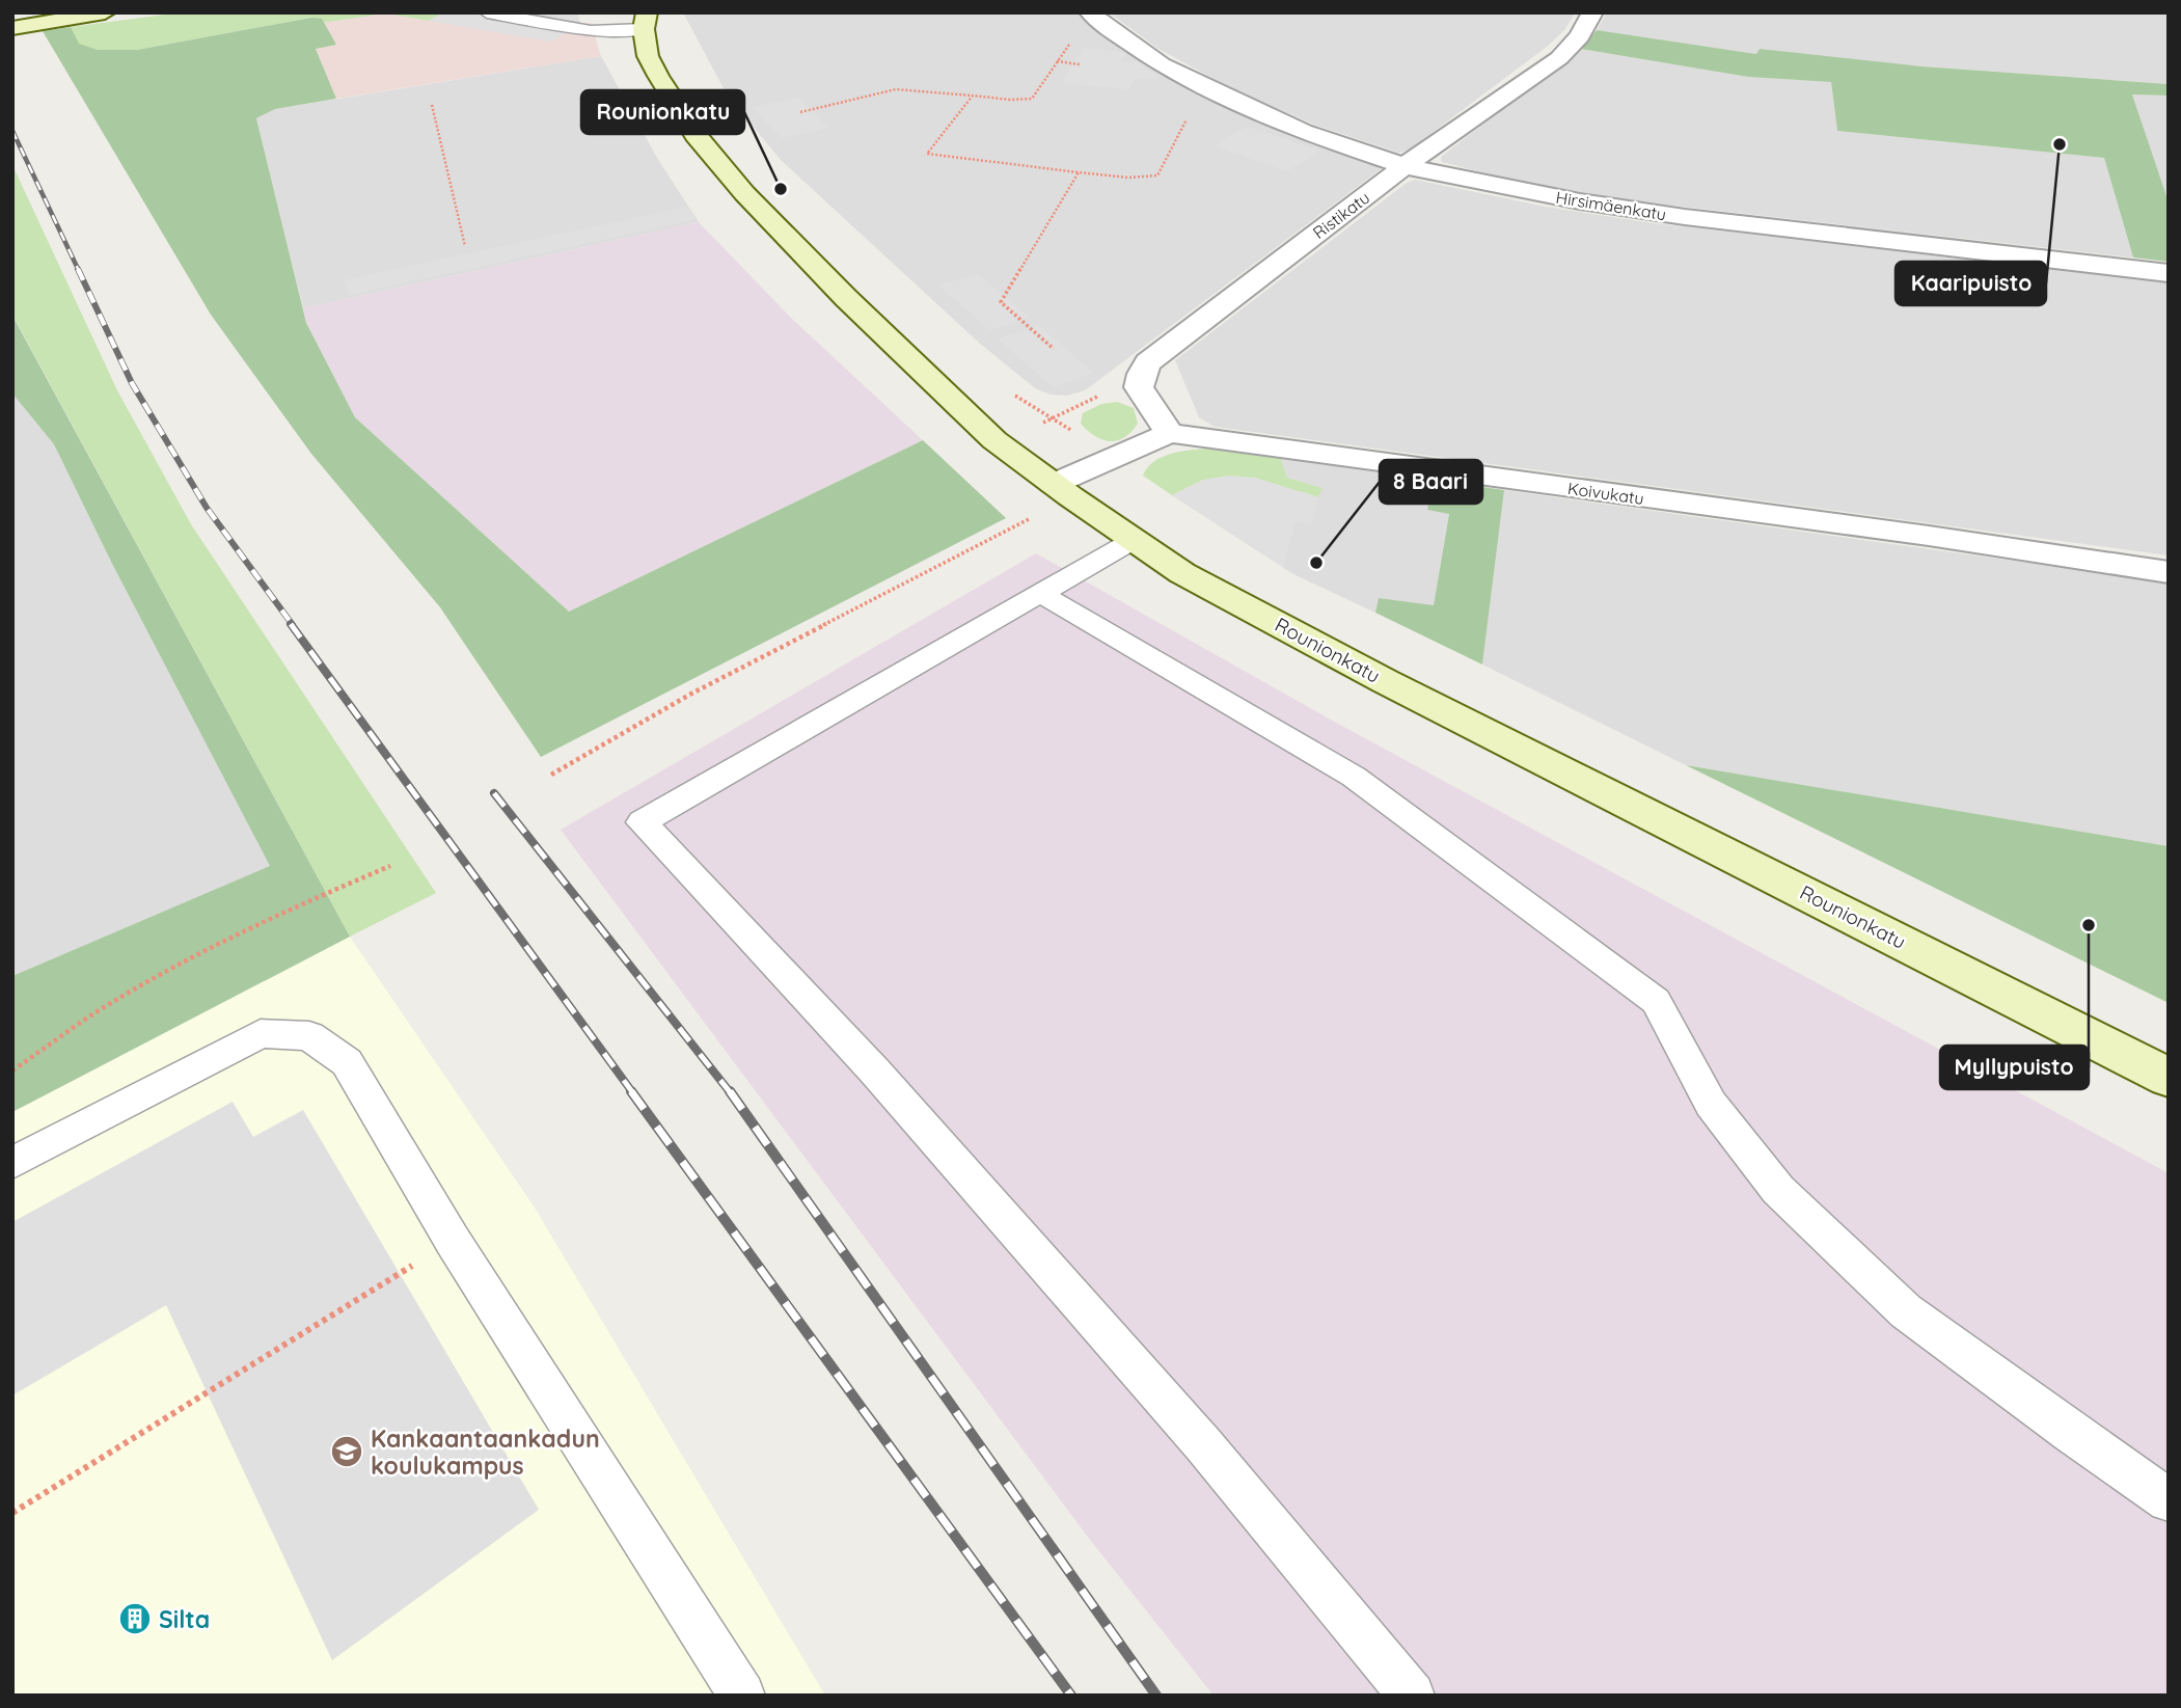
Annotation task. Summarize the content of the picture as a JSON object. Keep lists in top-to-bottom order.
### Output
{
  "streets": {
    "main road": ["Rounionkatu"],
    "street": ["Hirsimäenkatu", "Ristikatu", "Koivukatu"]
  },
  "crossings": [
    ["Hirsimäenkatu", "Ristikatu"],
    ["Ristikatu", "Koivukatu"]
  ],
  "places": {
    "other": [
      "Kaaripuisto",
      "Rounionkatu",
      "8 Baari",
      "Myllypuisto"
    ],
    "school or university": ["Kankaantaankadun koulukampus"],
    "building": ["Silta"]
  }
}
